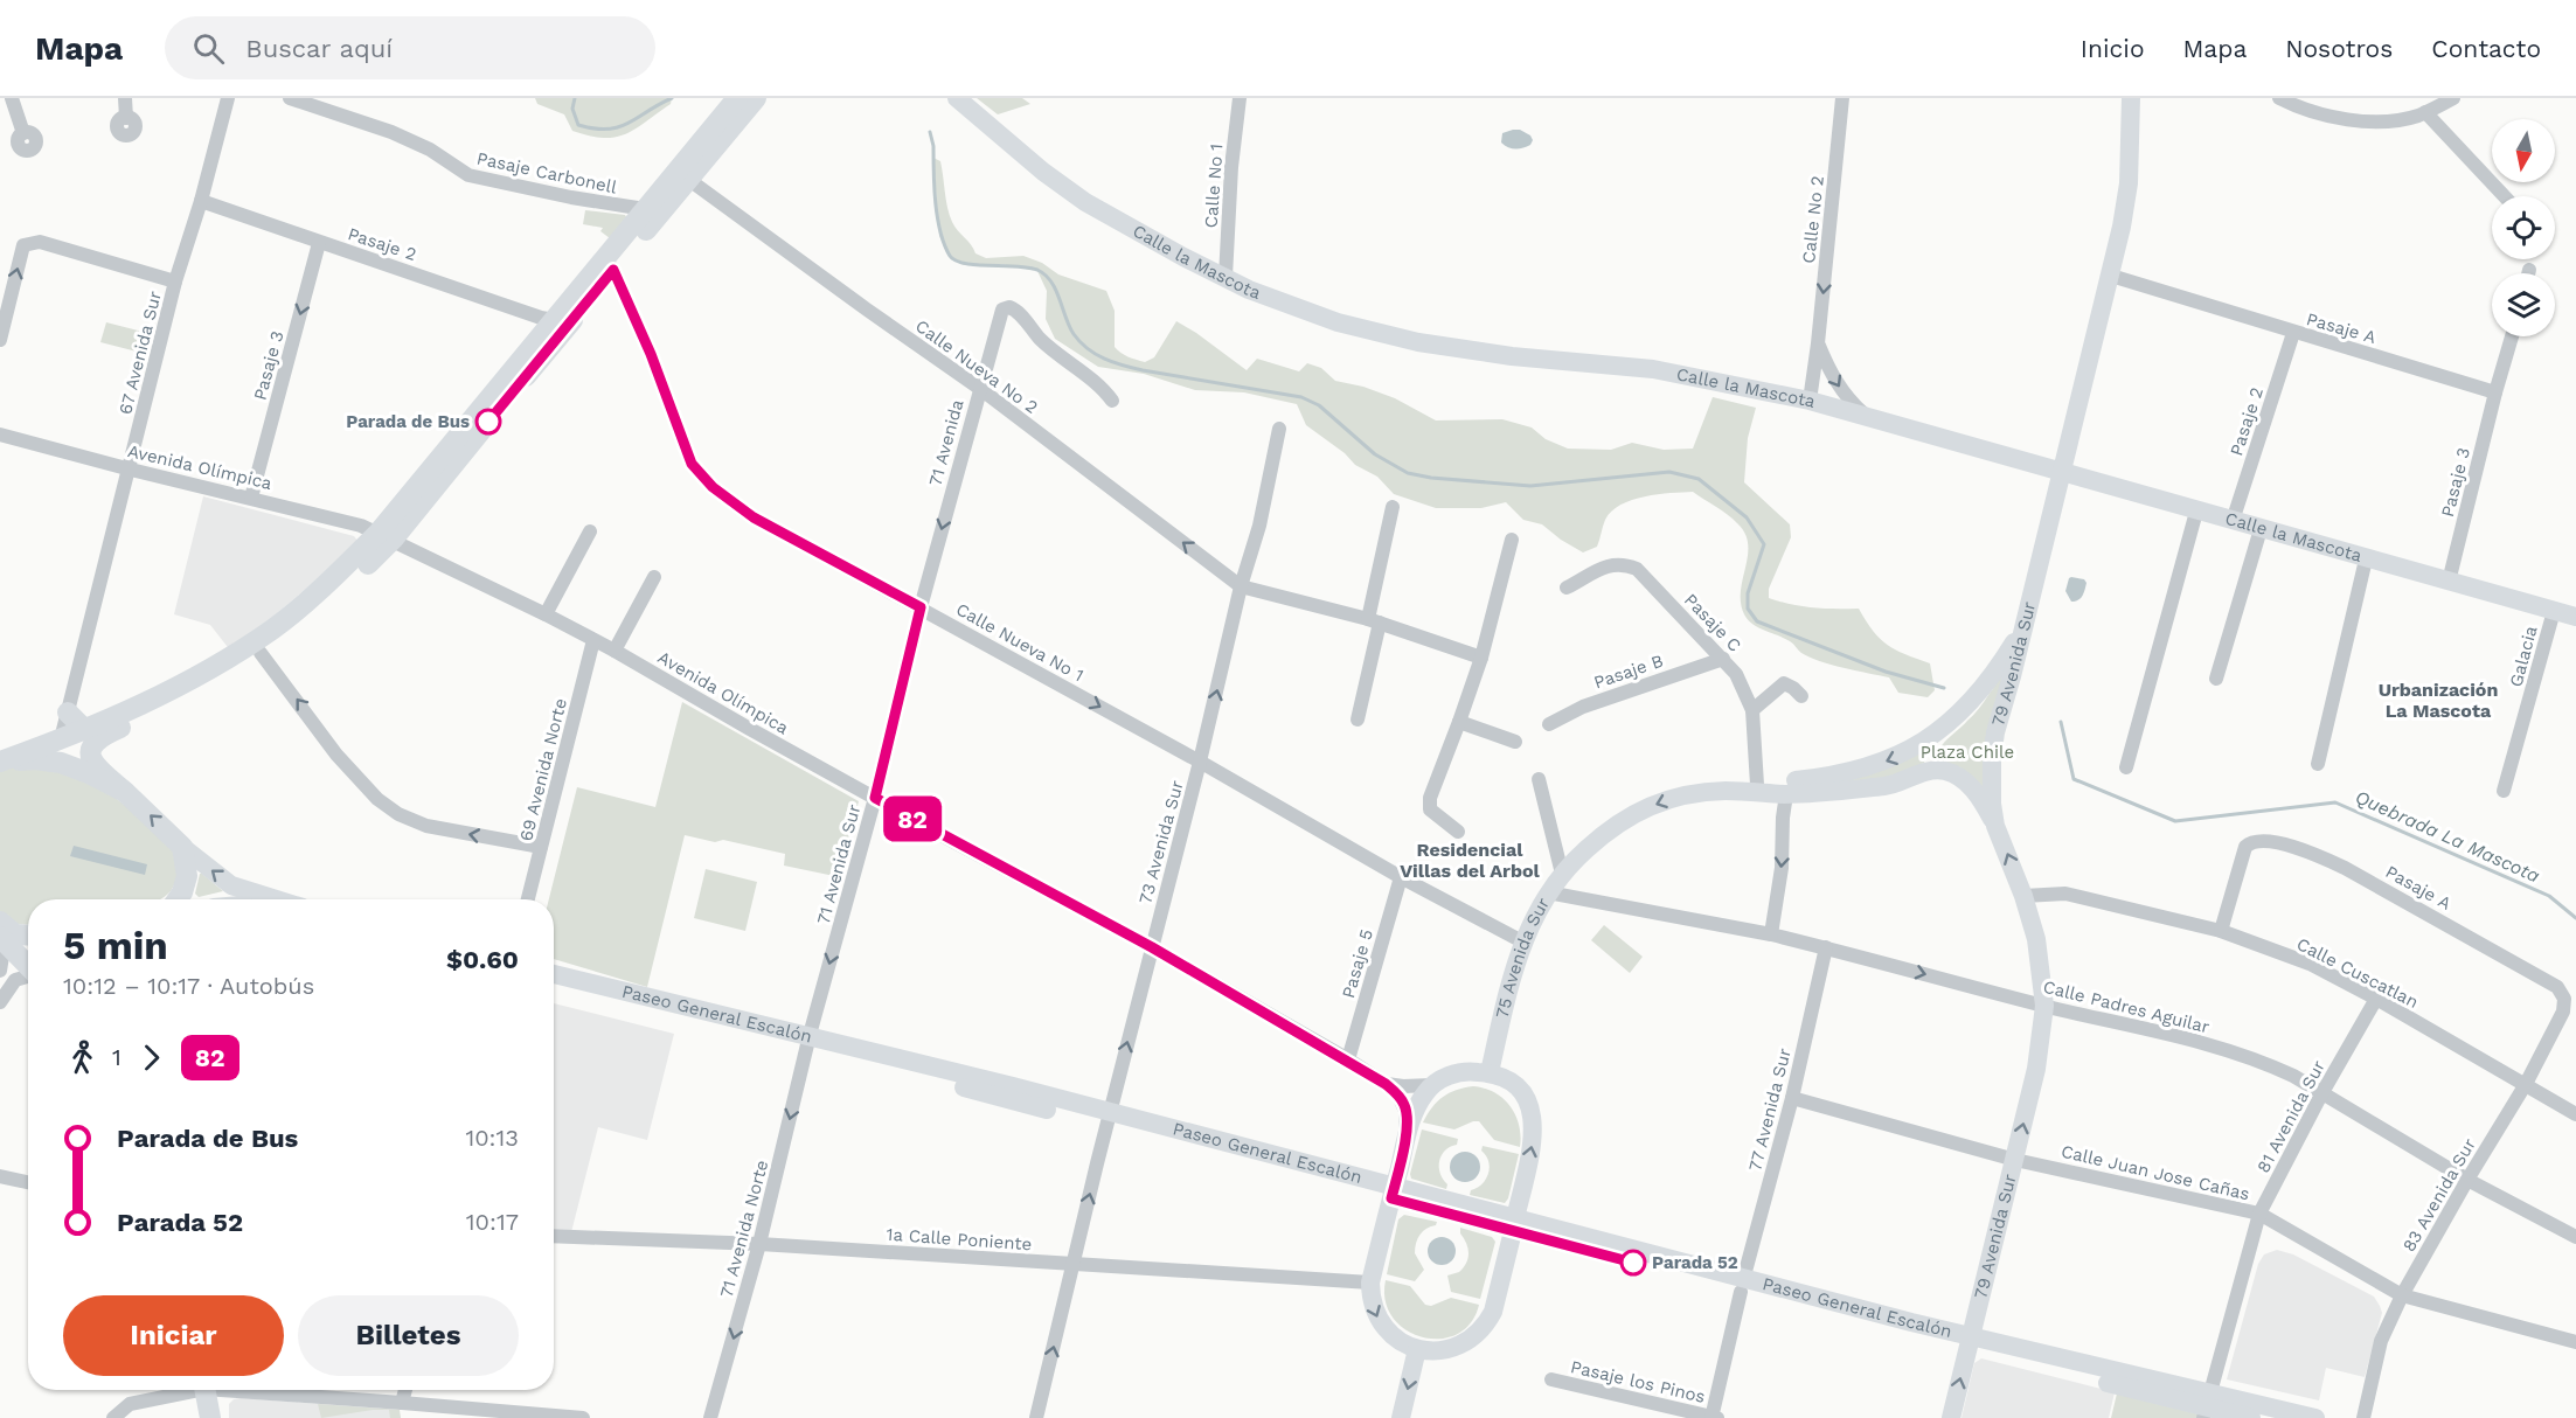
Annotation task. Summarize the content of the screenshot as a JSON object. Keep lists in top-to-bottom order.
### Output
{
  "streets": {
    "main road": [
      "Calle la Mascota",
      "79 Avenida Sur",
      "75 Avenida Sur",
      "Paseo General Escalón"
    ],
    "street": [
      "Pasaje Carbonell",
      "Calle No 1",
      "Calle No 2",
      "Pasaje 2",
      "Pasaje A",
      "67 Avenida Sur",
      "Pasaje 3",
      "Calle Nueva No 2",
      "71 Avenida",
      "Avenida Olímpica",
      "Pasaje C",
      "Calle Nueva No 1",
      "Galacia",
      "Pasaje B",
      "69 Avenida Norte",
      "73 Avenida Sur",
      "71 Avenida Sur",
      "Pasaje 5",
      "Calle Cuscatlan",
      "Calle Padres Aguilar",
      "77 Avenida Sur",
      "81 Avenida Sur",
      "Calle Juan Jose Cañas",
      "83 Avenida Sur",
      "71 Avenida Norte",
      "1a Calle Poniente",
      "Pasaje los Pinos"
    ]
  },
  "crossings": [
    ["Calle No 1", "Calle la Mascota"],
    ["Calle No 2", "Calle la Mascota"],
    ["Pasaje 2", "Calle la Mascota"],
    ["Pasaje 2", "Pasaje A"],
    ["Pasaje 2", "67 Avenida Sur"],
    ["Pasaje 2", "Pasaje 3"],
    ["Calle la Mascota", "Pasaje 3"],
    ["Calle la Mascota", "Galacia"],
    ["Calle la Mascota", "79 Avenida Sur"],
    ["Pasaje A", "Pasaje 3"],
    ["Pasaje A", "79 Avenida Sur"],
    ["Pasaje A", "Calle Cuscatlan"],
    ["Pasaje A", "83 Avenida Sur"],
    ["67 Avenida Sur", "Avenida Olímpica"],
    ["Pasaje 3", "Avenida Olímpica"],
    ["Calle Nueva No 2", "71 Avenida"],
    ["Calle Nueva No 2", "73 Avenida Sur"],
    ["71 Avenida", "Calle Nueva No 1"],
    ["71 Avenida", "71 Avenida Sur"],
    ["Avenida Olímpica", "69 Avenida Norte"],
    ["Avenida Olímpica", "73 Avenida Sur"],
    ["Avenida Olímpica", "71 Avenida Sur"],
    ["Avenida Olímpica", "75 Avenida Sur"],
    ["Avenida Olímpica", "Pasaje 5"],
    ["Avenida Olímpica", "Paseo General Escalón"],
    ["Pasaje C", "Pasaje B"],
    ["Pasaje C", "75 Avenida Sur"],
    ["Calle Nueva No 1", "73 Avenida Sur"],
    ["Calle Nueva No 1", "71 Avenida Sur"],
    ["Calle Nueva No 1", "75 Avenida Sur"],
    ["Calle Nueva No 1", "Pasaje 5"],
    ["79 Avenida Sur", "75 Avenida Sur"],
    ["79 Avenida Sur", "Calle Cuscatlan"],
    ["79 Avenida Sur", "Calle Padres Aguilar"],
    ["79 Avenida Sur", "Paseo General Escalón"],
    ["79 Avenida Sur", "Calle Juan Jose Cañas"],
    ["73 Avenida Sur", "Paseo General Escalón"],
    ["73 Avenida Sur", "1a Calle Poniente"],
    ["71 Avenida Sur", "Paseo General Escalón"],
    ["71 Avenida Sur", "71 Avenida Norte"],
    ["75 Avenida Sur", "Calle Padres Aguilar"],
    ["75 Avenida Sur", "Paseo General Escalón"],
    ["Calle Cuscatlan", "81 Avenida Sur"],
    ["Calle Cuscatlan", "83 Avenida Sur"],
    ["Calle Padres Aguilar", "77 Avenida Sur"],
    ["Calle Padres Aguilar", "81 Avenida Sur"],
    ["Calle Padres Aguilar", "83 Avenida Sur"],
    ["Paseo General Escalón", "77 Avenida Sur"],
    ["Paseo General Escalón", "81 Avenida Sur"],
    ["Paseo General Escalón", "71 Avenida Norte"],
    ["Paseo General Escalón", "1a Calle Poniente"],
    ["77 Avenida Sur", "Calle Juan Jose Cañas"],
    ["77 Avenida Sur", "Pasaje los Pinos"],
    ["81 Avenida Sur", "Calle Juan Jose Cañas"],
    ["Calle Juan Jose Cañas", "83 Avenida Sur"],
    ["71 Avenida Norte", "1a Calle Poniente"]
  ],
  "one_way": [
    "Calle No 2",
    "Pasaje 3",
    "Calle Nueva No 2",
    "71 Avenida",
    "73 Avenida Sur",
    "71 Avenida Sur",
    "71 Avenida Norte"
  ],
  "districts": ["Urbanización La Mascota", "Residencial Villas del Arbol"],
  "water": ["Quebrada La Mascota"],
  "parks": ["Plaza Chile"],
  "places": ["Parada de Bus", "Parada 52"],
  "lines": ["bus line 82"],
  "north": "bottom",
  "page": {
    "header": "Mapa",
    "search": "Buscar aquí",
    "nav": [
      "Inicio",
      "Mapa",
      "Nosotros",
      "Contacto"
    ],
    "on_map": "82",
    "heading": ["5 min", "10:12 – 10:17 · Autobús", "$0.60"],
    "legs": ["1", "82"],
    "list": [
      {
        "name": "Parada de Bus",
        "value": "10:13"
      },
      {
        "name": "Parada 52",
        "value": "10:17"
      }
    ],
    "buttons": ["Iniciar", "Billetes"]
  }
}
